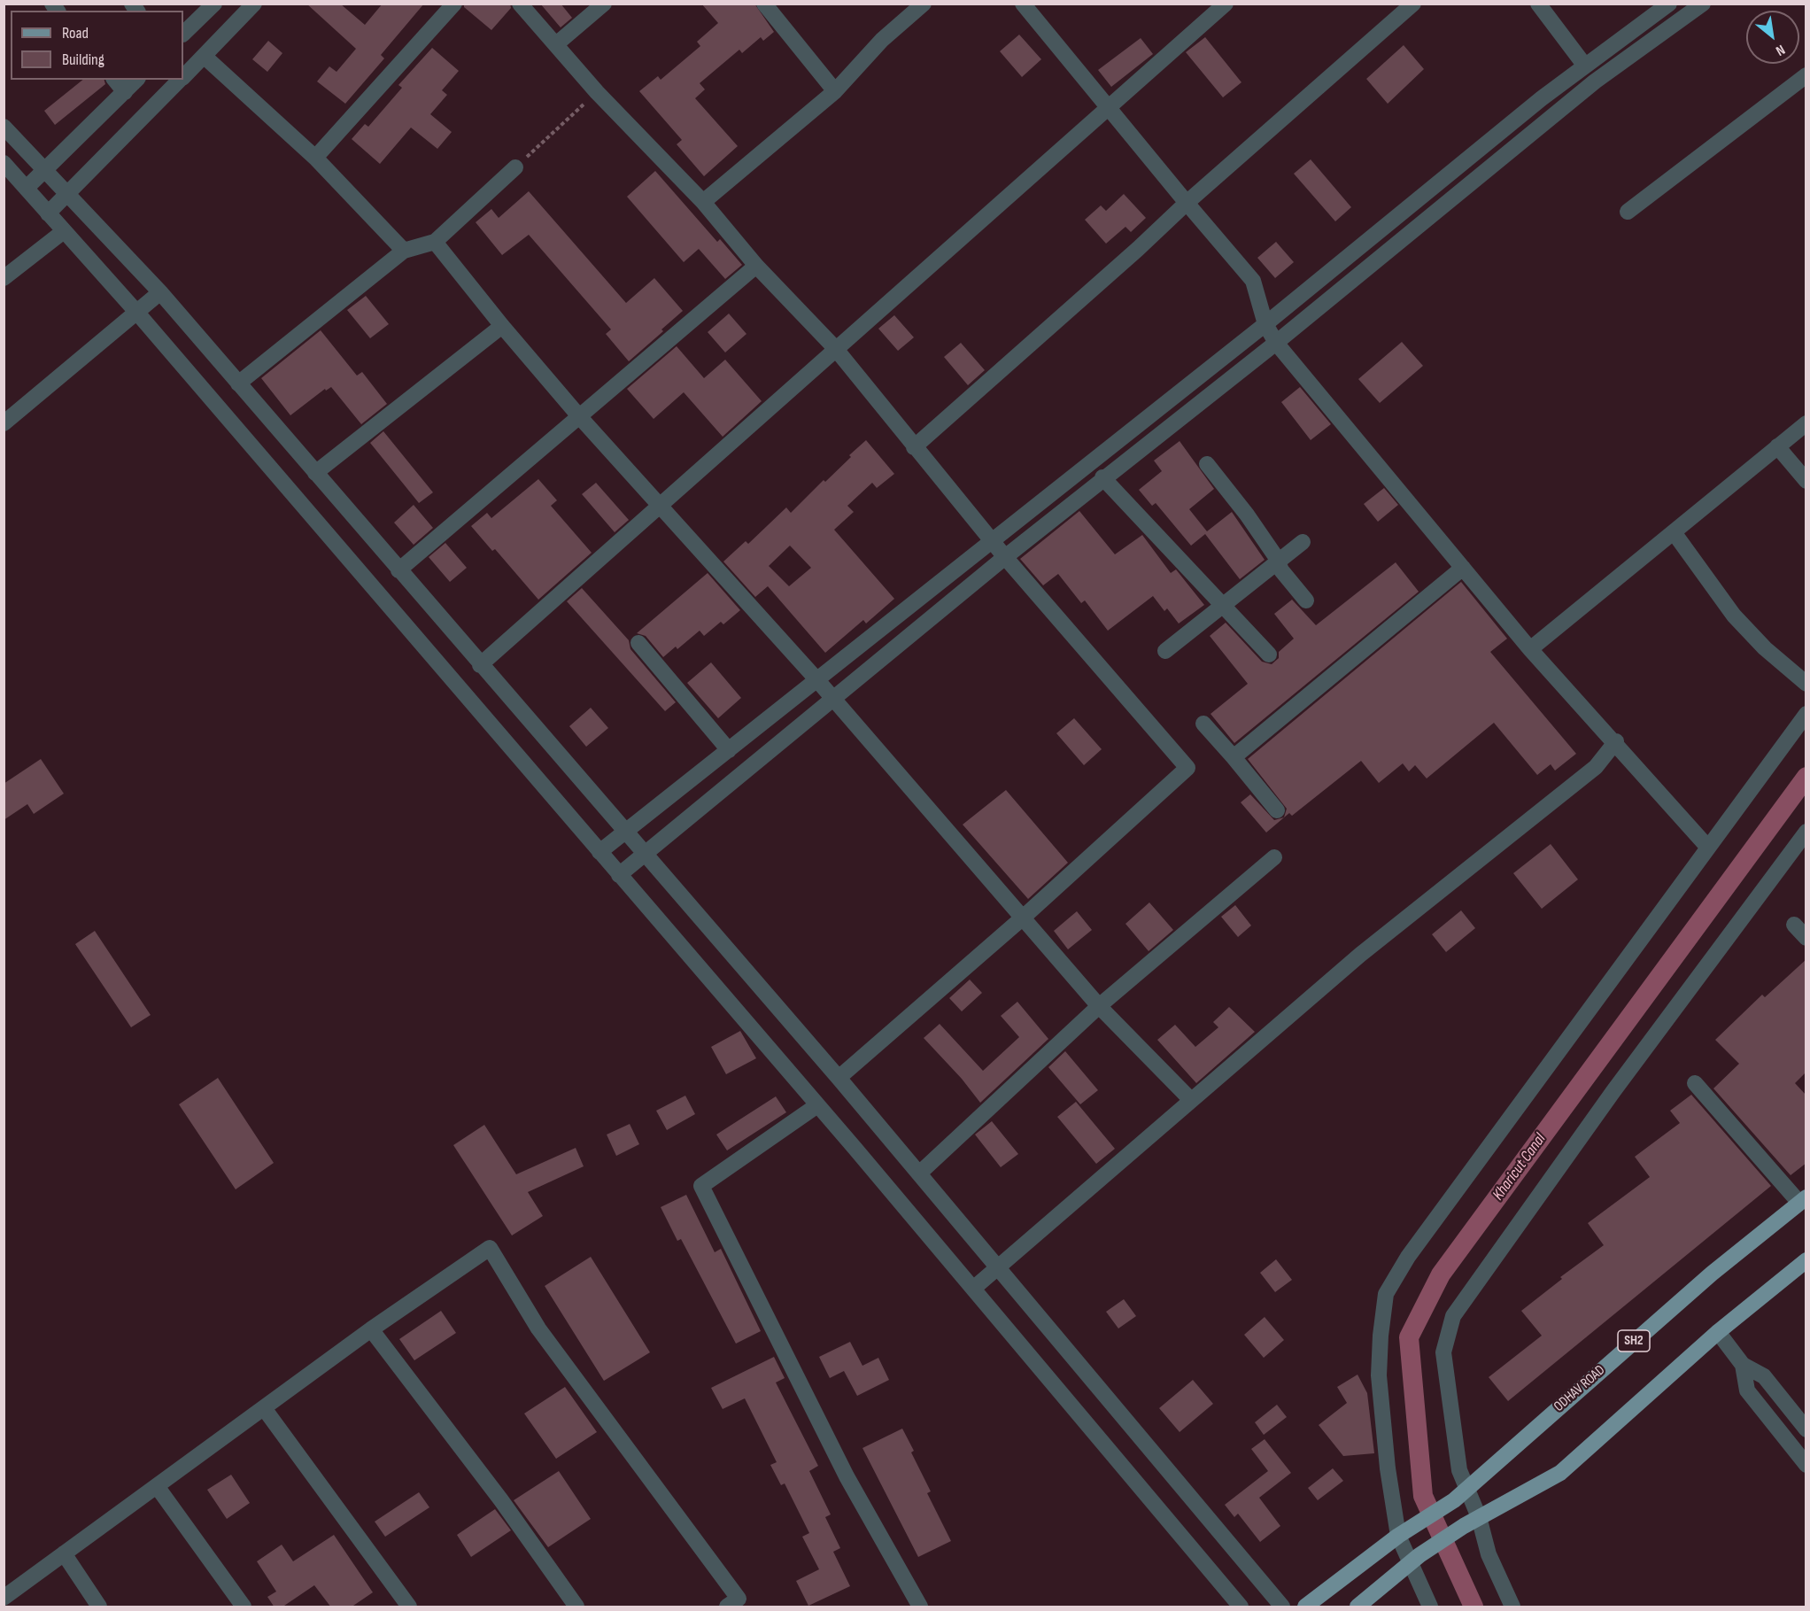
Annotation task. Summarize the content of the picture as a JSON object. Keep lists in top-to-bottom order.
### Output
{
  "streets": {
    "main road": ["SH2", "ODHAV ROAD"]
  },
  "crossings": [
    ["SH2", "ODHAV ROAD"]
  ],
  "water": ["Kharicut Canal"],
  "legend": ["Road", "Building"],
  "north": "bottom right"
}
